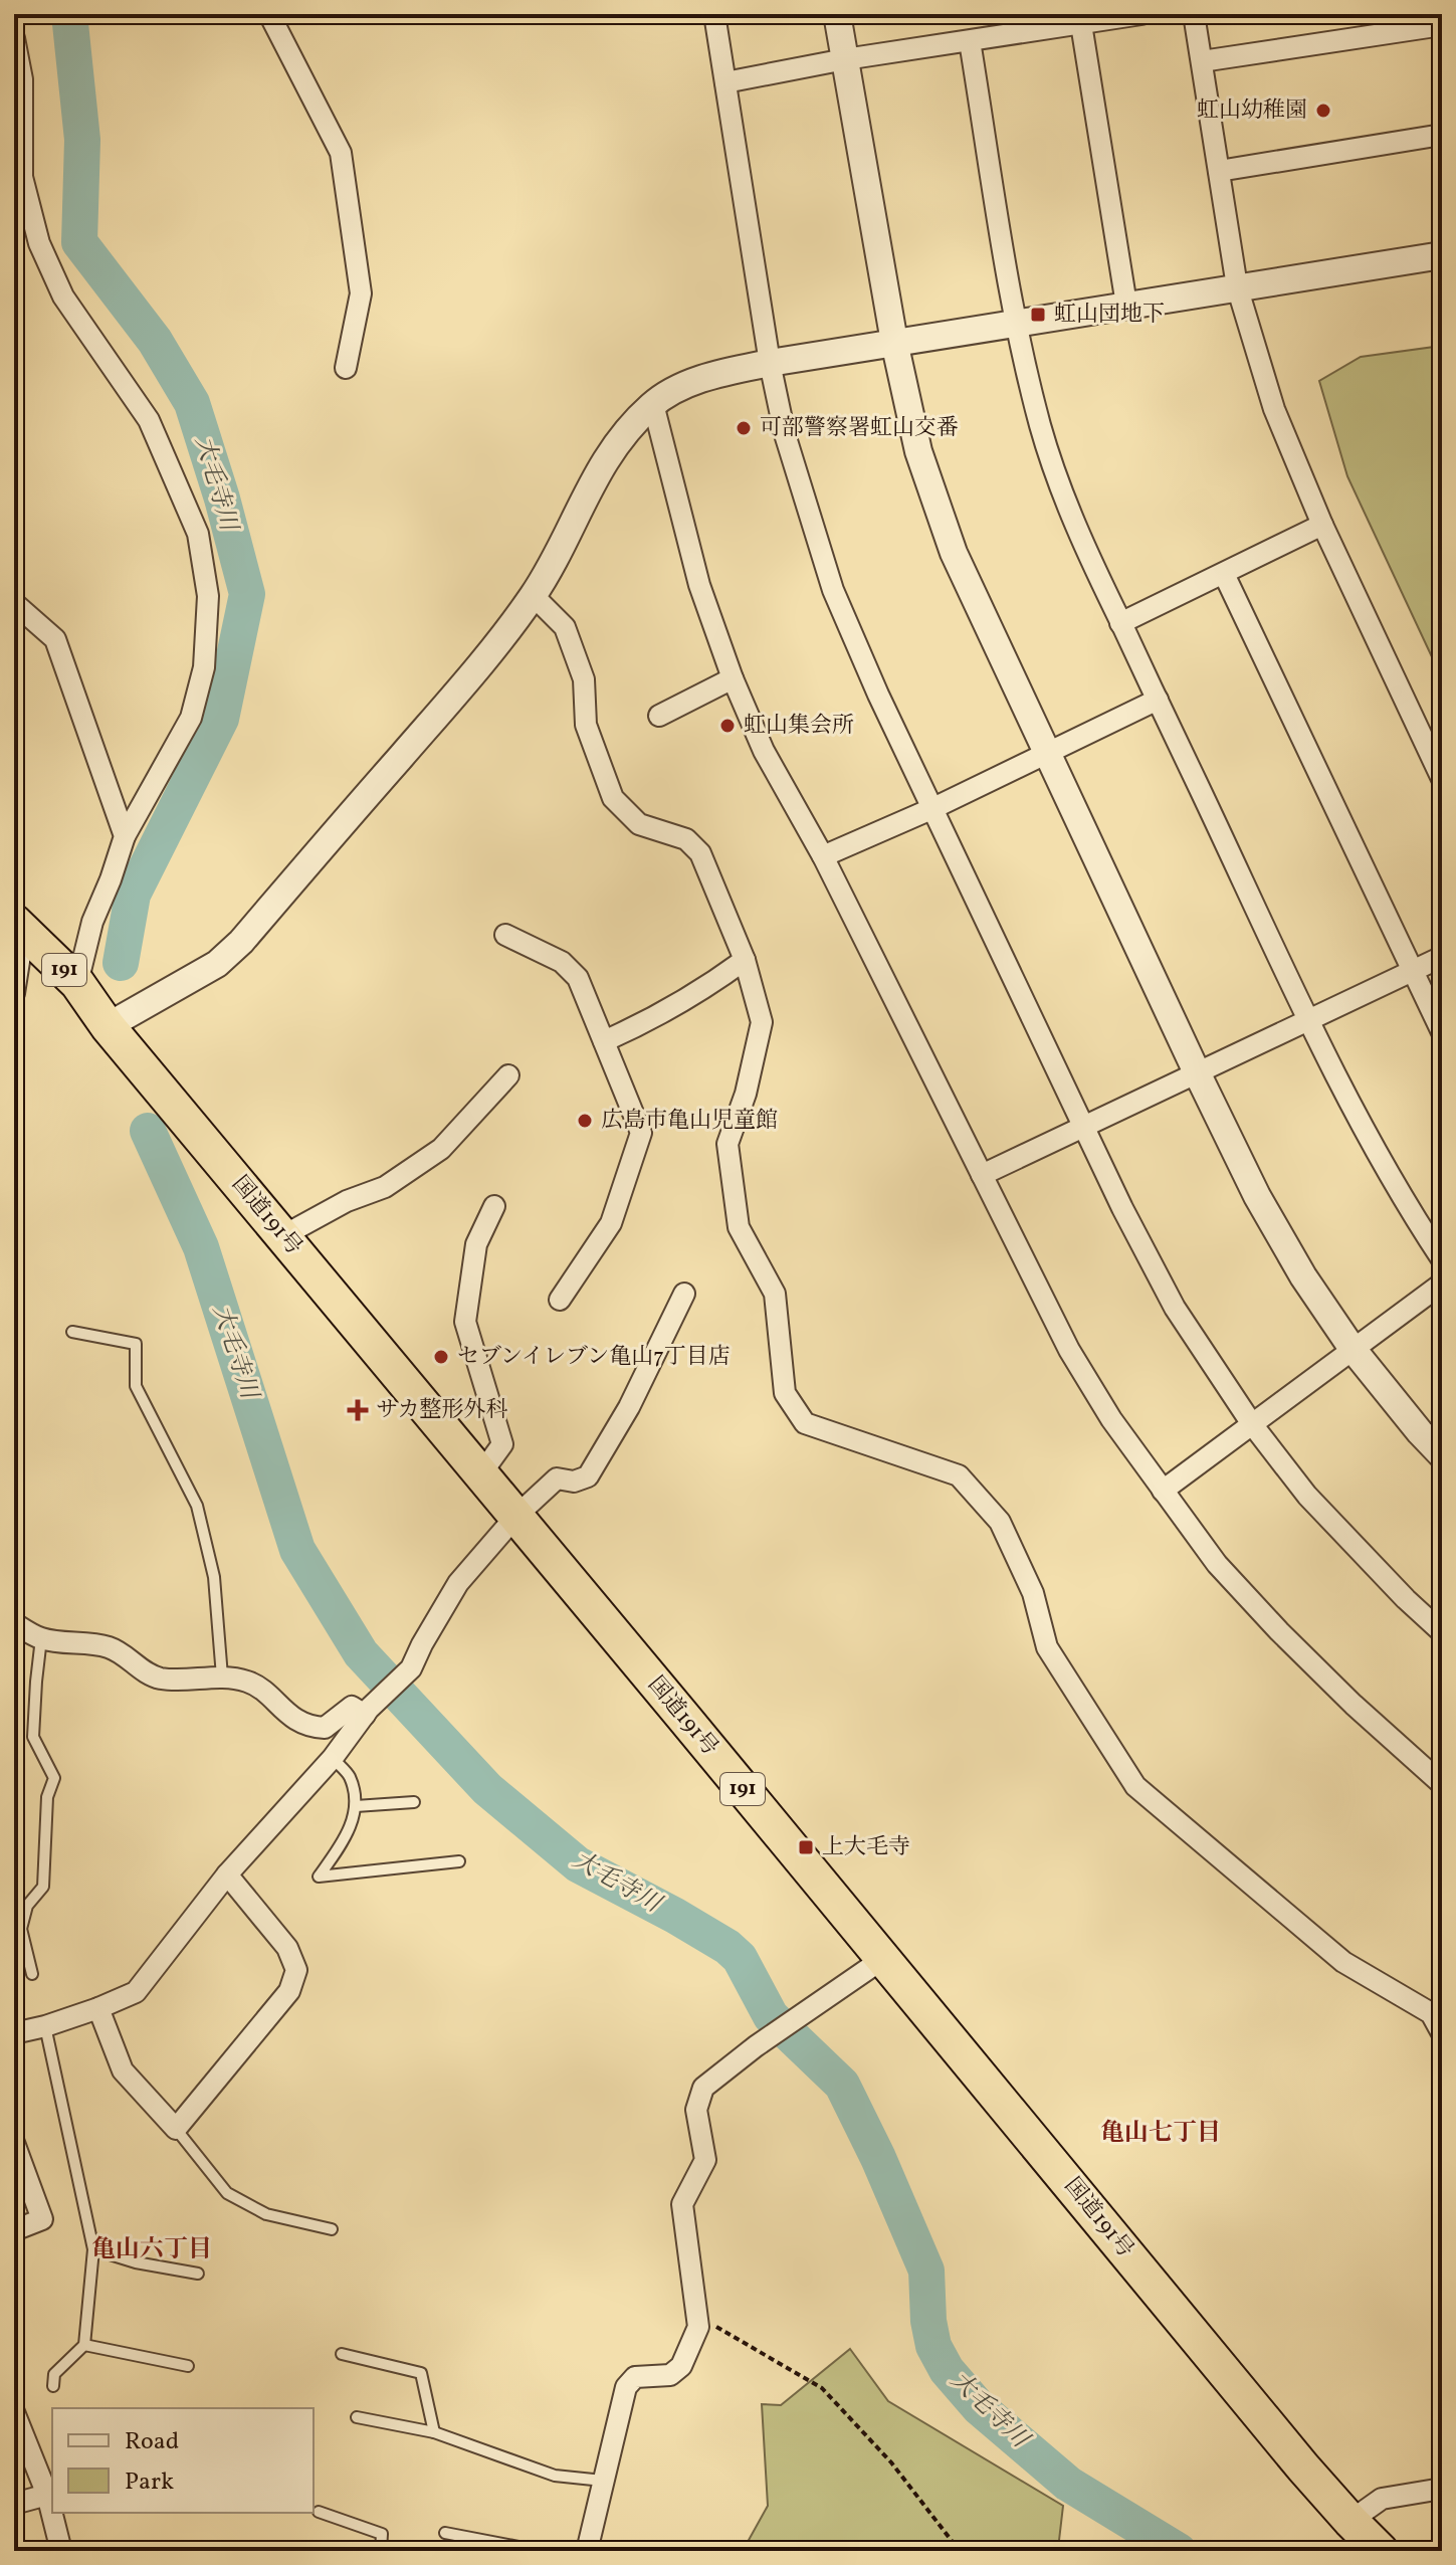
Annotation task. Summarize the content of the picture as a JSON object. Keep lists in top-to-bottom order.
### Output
{
  "streets": {
    "highway": ["191", "国道191号"]
  },
  "districts": ["亀山七丁目", "亀山六丁目"],
  "water": ["大毛寺川"],
  "places": {
    "other": [
      "虹山幼稚園",
      "可部警察署虹山交番",
      "虹山集会所",
      "広島市亀山児童館",
      "セブンイレブン亀山7丁目店"
    ],
    "transit": ["虹山団地下", "上大毛寺"],
    "health": ["サカ整形外科"]
  },
  "legend": ["Road", "Park"]
}
